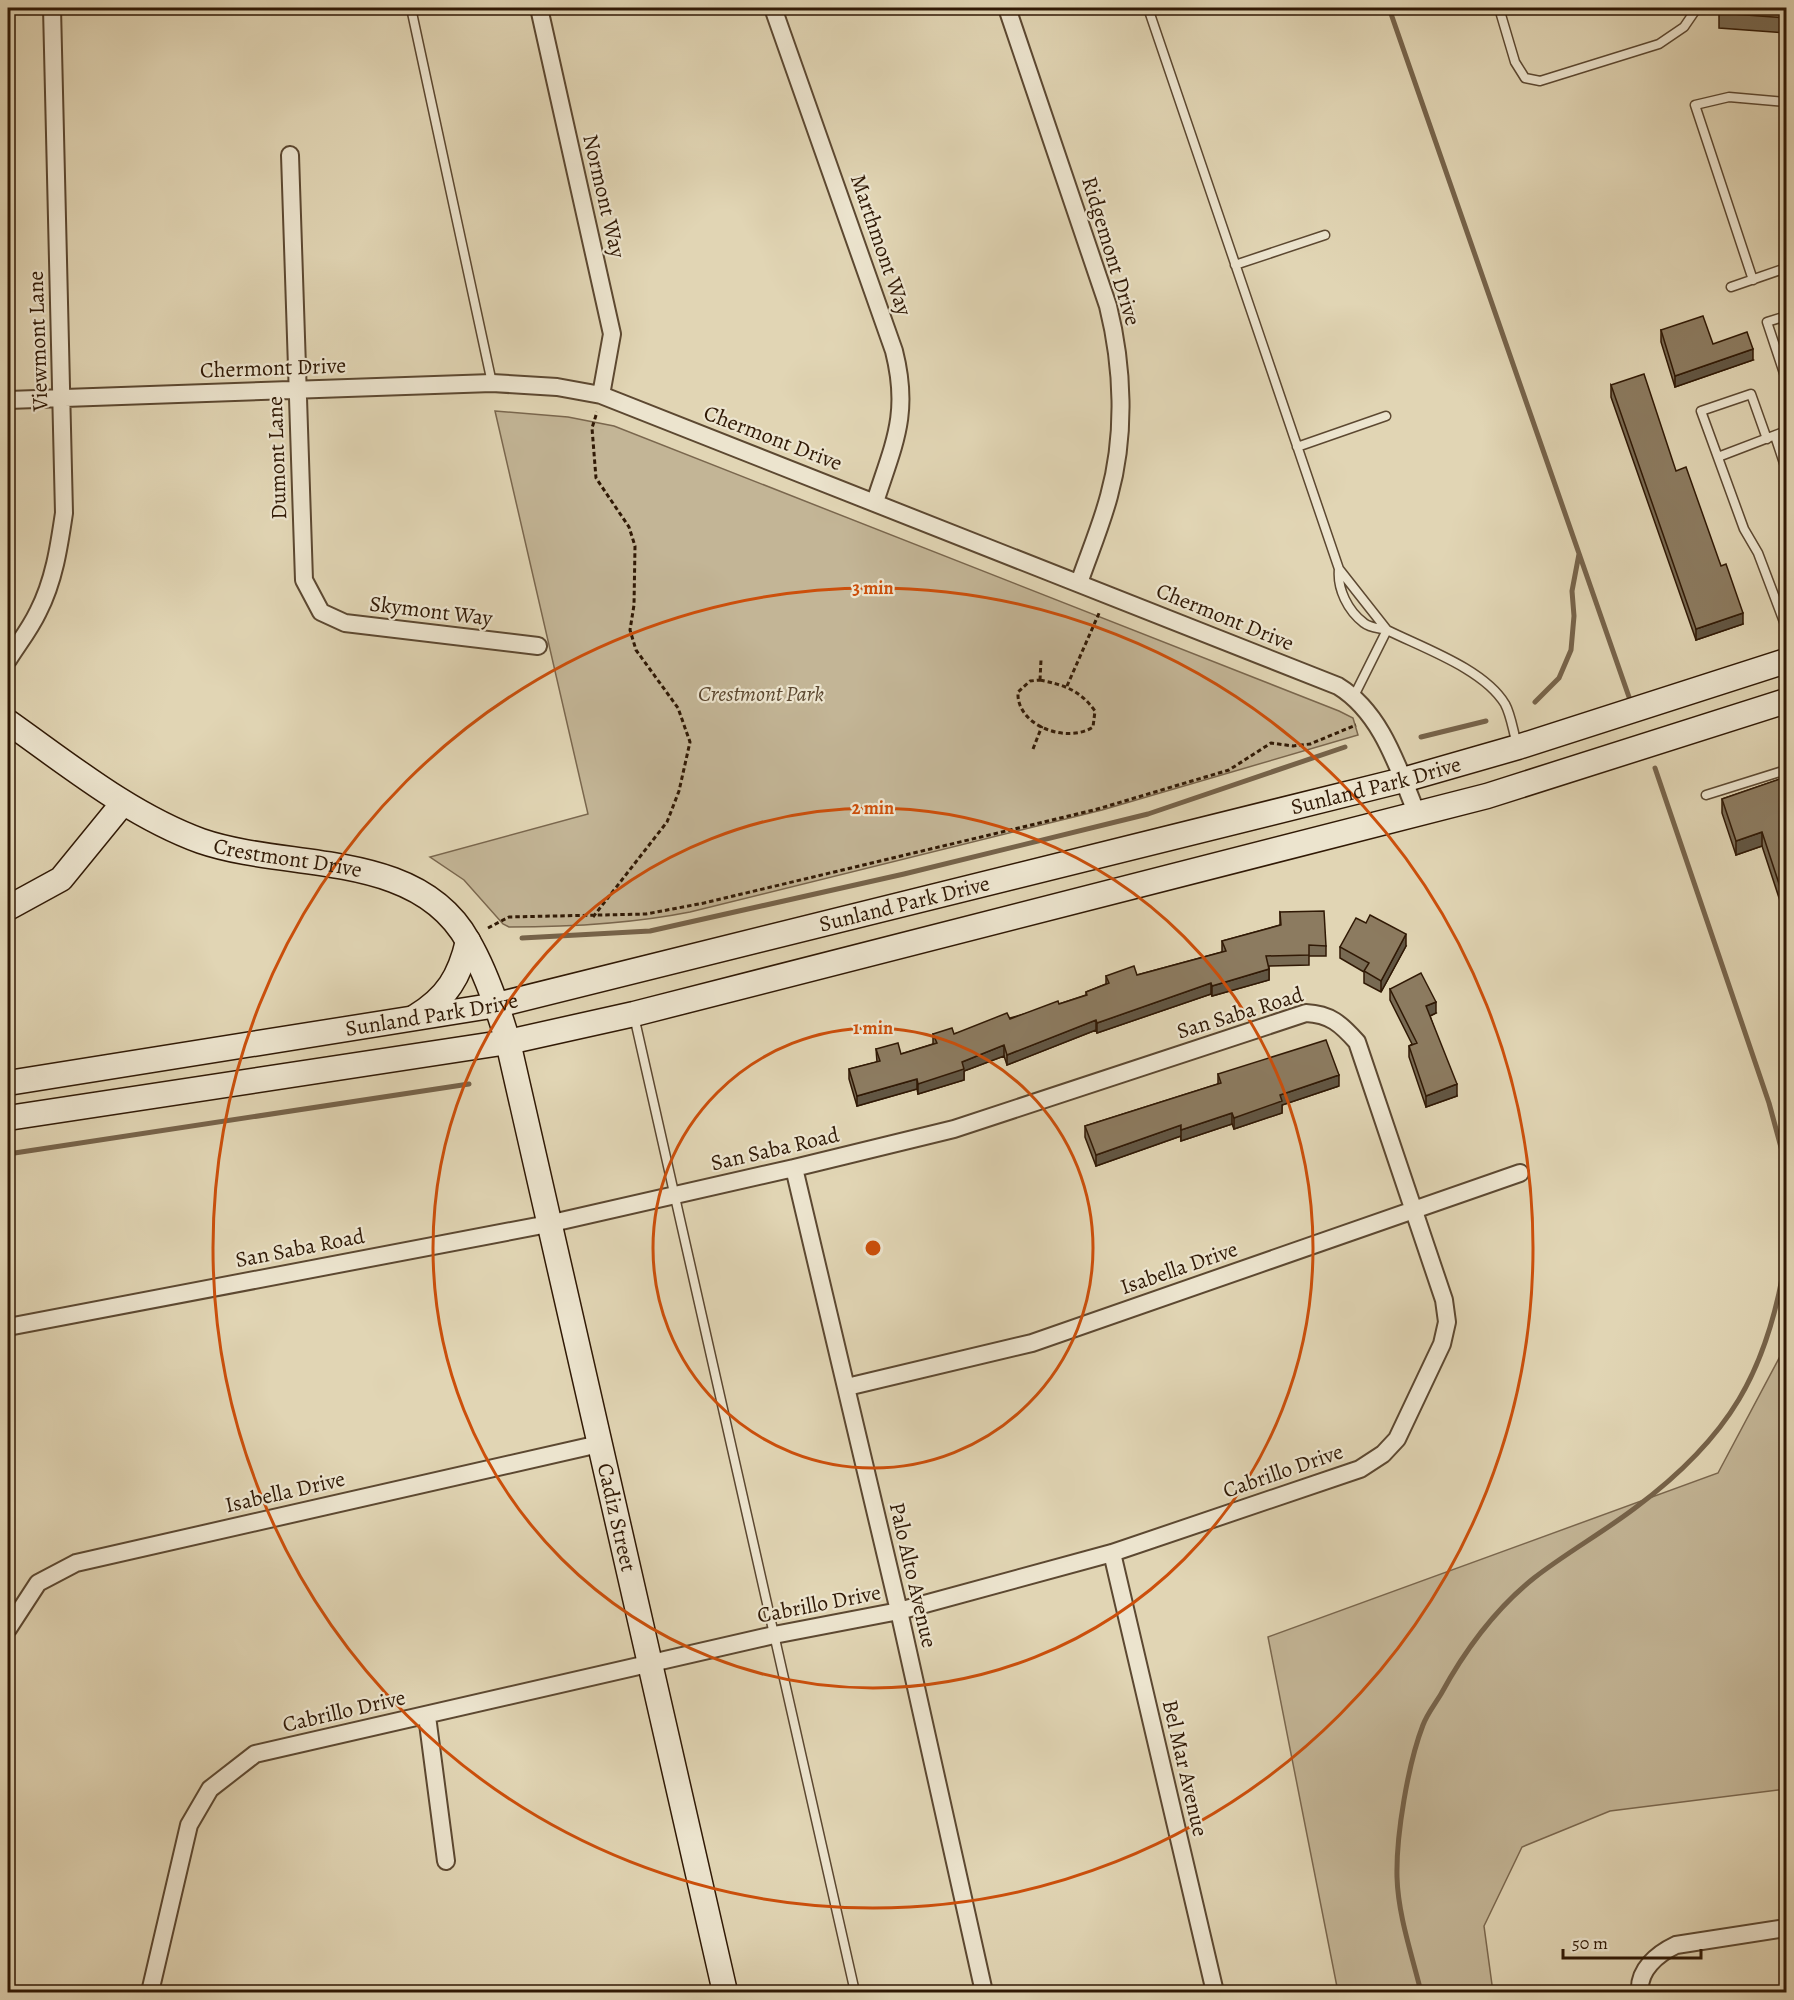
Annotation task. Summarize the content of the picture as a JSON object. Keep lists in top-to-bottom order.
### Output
{
  "streets": {
    "main road": ["Sunland Park Drive", "Crestmont Drive", "Cadiz Street"],
    "street": [
      "Normont Way",
      "Marthmont Way",
      "Ridgemont Drive",
      "Viewmont Lane",
      "Chermont Drive",
      "Dumont Lane",
      "Skymont Way",
      "San Saba Road",
      "Isabella Drive",
      "Cabrillo Drive",
      "Palo Alto Avenue",
      "Bel Mar Avenue"
    ]
  },
  "crossings": [
    ["Normont Way", "Chermont Drive"],
    ["Marthmont Way", "Chermont Drive"],
    ["Ridgemont Drive", "Chermont Drive"],
    ["Viewmont Lane", "Chermont Drive"],
    ["Chermont Drive", "Dumont Lane"],
    ["Chermont Drive", "Sunland Park Drive"],
    ["Dumont Lane", "Skymont Way"],
    ["Sunland Park Drive", "Crestmont Drive"],
    ["Sunland Park Drive", "Cadiz Street"],
    ["Crestmont Drive", "Cadiz Street"],
    ["San Saba Road", "Isabella Drive"],
    ["San Saba Road", "Cabrillo Drive"],
    ["San Saba Road", "Cadiz Street"],
    ["San Saba Road", "Palo Alto Avenue"],
    ["Isabella Drive", "Cabrillo Drive"],
    ["Isabella Drive", "Cadiz Street"],
    ["Isabella Drive", "Palo Alto Avenue"],
    ["Cabrillo Drive", "Cadiz Street"],
    ["Cabrillo Drive", "Palo Alto Avenue"],
    ["Cabrillo Drive", "Bel Mar Avenue"]
  ],
  "parks": ["Crestmont Park"],
  "scale_bar": "50 m",
  "rings": ["3 min", "2 min", "1 min"]
}
